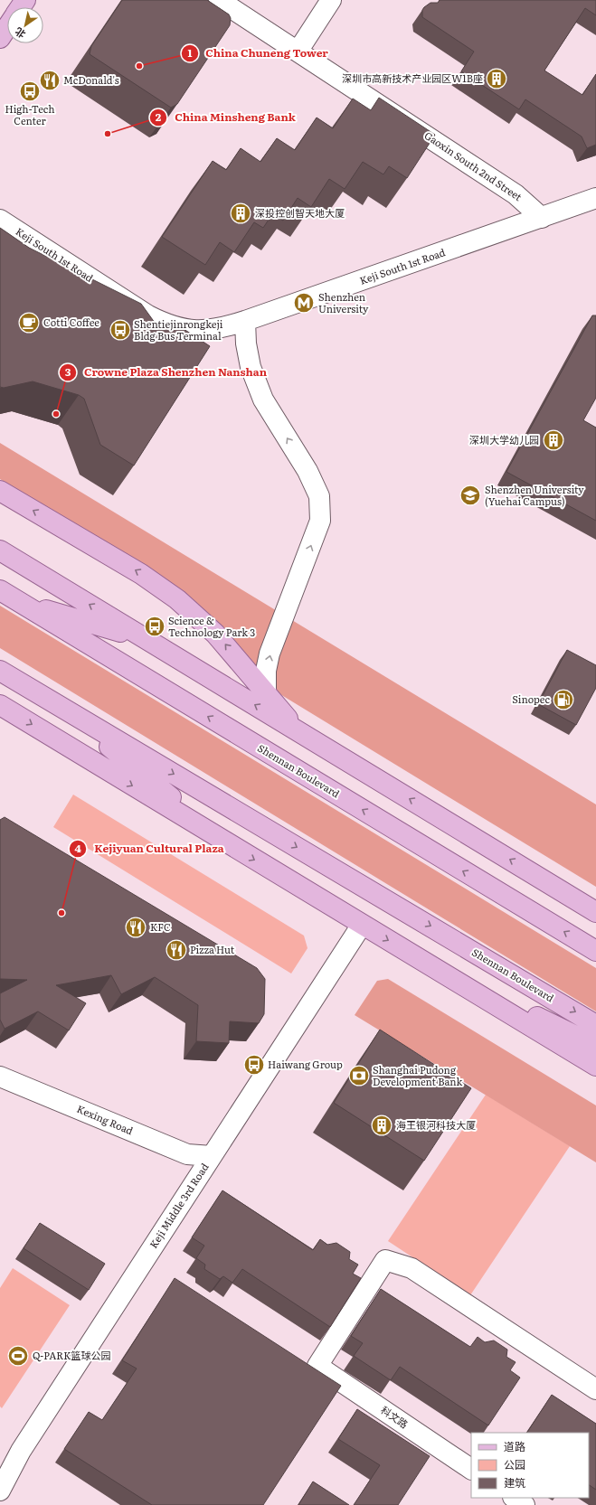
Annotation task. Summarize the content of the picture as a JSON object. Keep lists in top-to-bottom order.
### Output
{
  "streets": {
    "main road": ["Shennan Boulevard"],
    "street": [
      "Gaoxin South 2nd Street",
      "Keji South 1st Road",
      "Kexing Road",
      "Keji Middle 3rd Road",
      "科文路"
    ]
  },
  "crossings": [
    ["Gaoxin South 2nd Street", "Keji South 1st Road"],
    ["Kexing Road", "Keji Middle 3rd Road"]
  ],
  "places": {
    "other": [
      "China Chuneng Tower",
      "China Minsheng Bank",
      "Crowne Plaza Shenzhen Nanshan",
      "Kejiyuan Cultural Plaza"
    ],
    "building": [
      "深圳市高新技术产业园区W1B座",
      "深投控创智天地大厦",
      "深圳大学幼儿园",
      "海王银河科技大厦"
    ],
    "restaurant": ["McDonald's", "KFC", "Pizza Hut"],
    "bus stop": [
      "High-Tech Center",
      "Shentiejinrongkeji Bldg Bus Terminal",
      "Science & Technology Park 3",
      "Haiwang Group"
    ],
    "metro station": ["Shenzhen University"],
    "cafe": ["Cotti Coffee"],
    "school or university": ["Shenzhen University (Yuehai Campus)"],
    "fuel station": ["Sinopec"],
    "bank": ["Shanghai Pudong Development Bank"],
    "sports": ["Q-PARK篮球公园"]
  },
  "legend": ["道路", "公园", "建筑"],
  "north": "bottom left"
}
